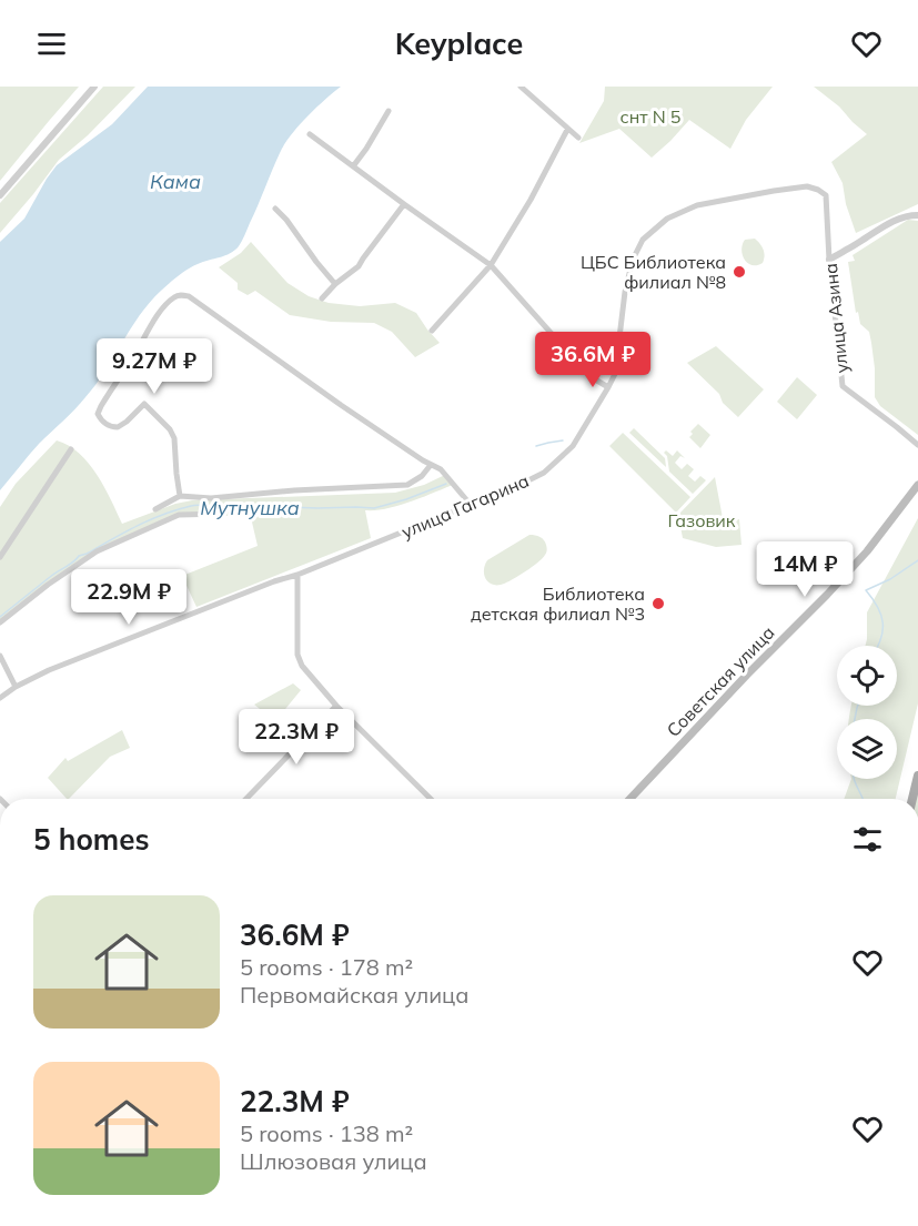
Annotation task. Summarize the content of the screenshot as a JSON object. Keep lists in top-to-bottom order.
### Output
{
  "streets": {
    "main road": ["Советская улица"],
    "street": ["улица Азина", "улица Гагарина"]
  },
  "crossings": [
    ["улица Азина", "улица Гагарина"]
  ],
  "water": ["Кама", "Мутнушка"],
  "parks": ["снт N 5", "Газовик"],
  "places": ["ЦБС Библиотека филиал №8", "Библиотека детская филиал №3"],
  "page": {
    "header": "Keyplace",
    "price": [
      "36.6M ₽",
      "9.27M ₽",
      "14M ₽",
      "22.9M ₽",
      "22.3M ₽"
    ],
    "heading": "5 homes",
    "list": [
      {
        "name": "36.6M ₽",
        "note": "5 rooms · 178 m² · Первомайская улица"
      },
      {
        "name": "22.3M ₽",
        "note": "5 rooms · 138 m² · Шлюзовая улица"
      }
    ]
  }
}
